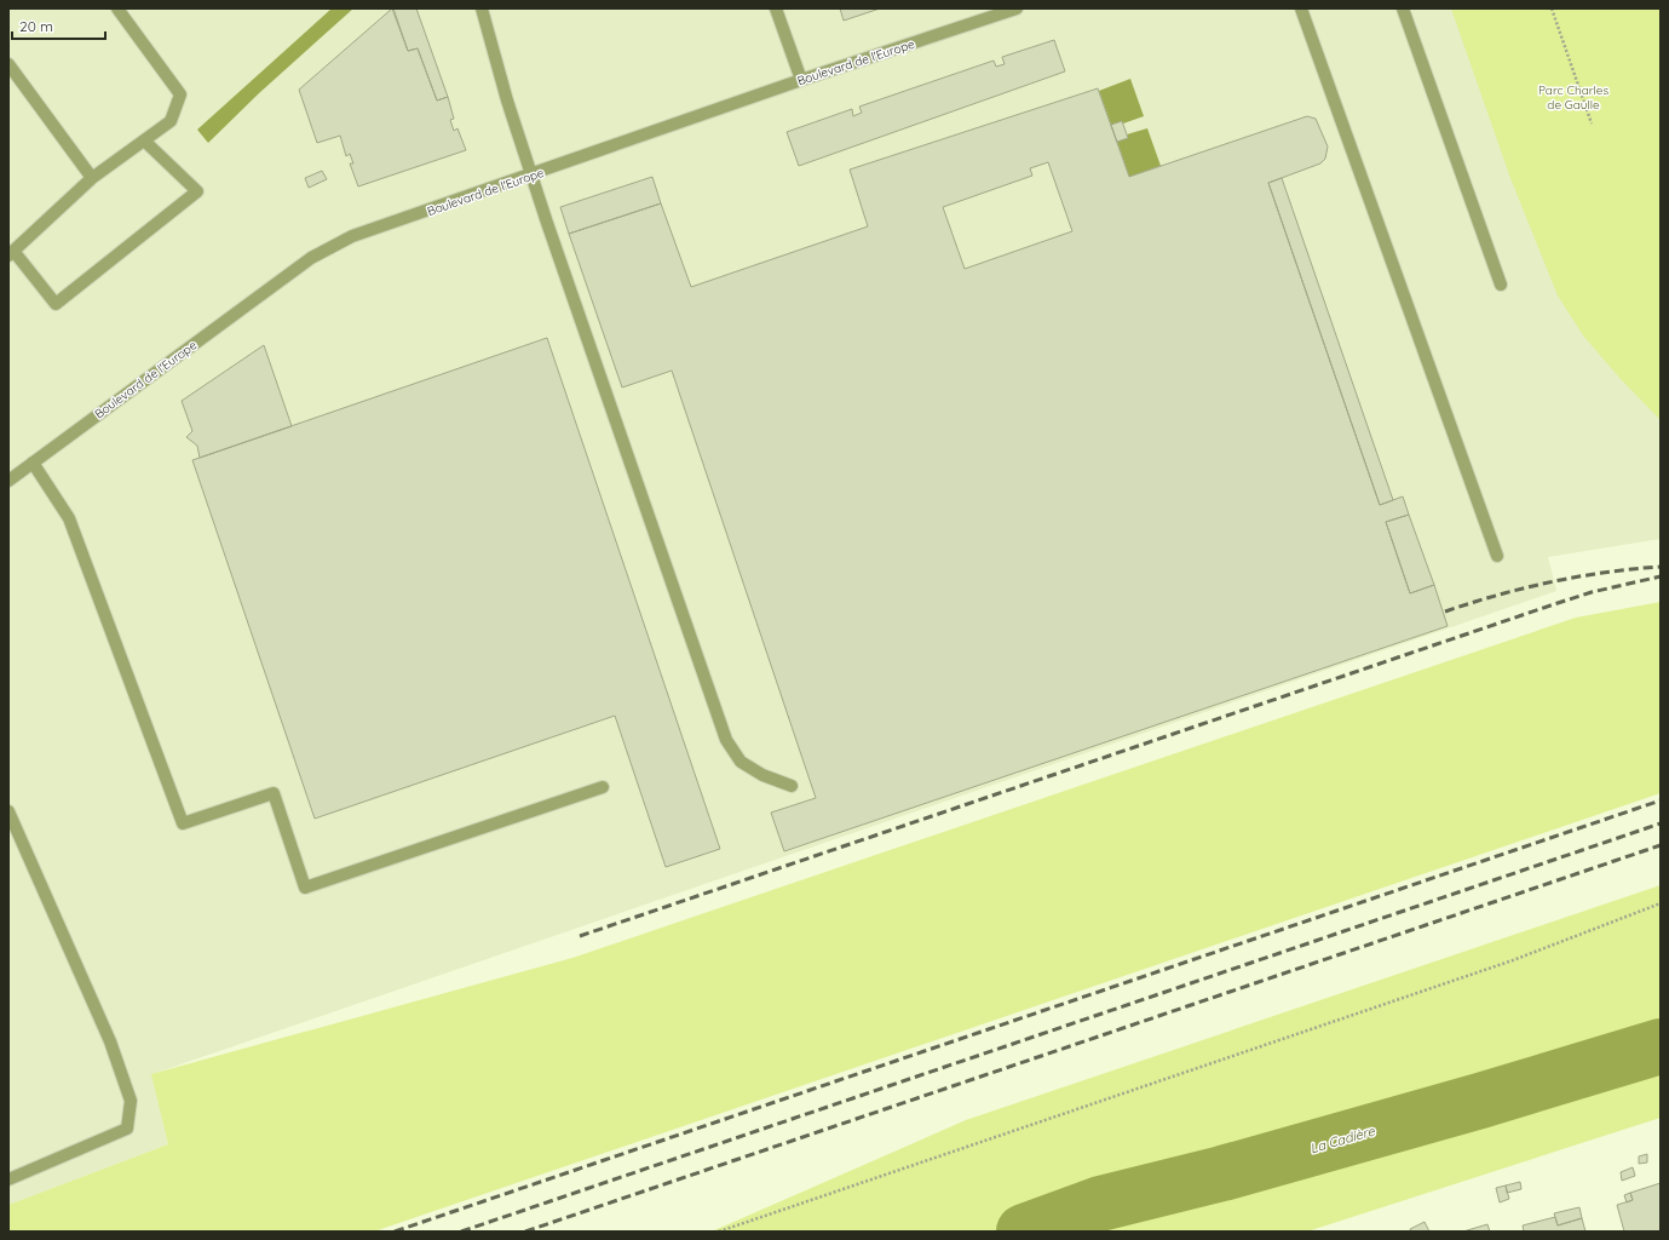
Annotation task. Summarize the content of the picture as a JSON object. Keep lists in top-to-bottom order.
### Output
{
  "streets": {
    "street": ["Boulevard de l'Europe"]
  },
  "water": ["La Cadière"],
  "parks": ["Parc Charles de Gaulle"],
  "scale_bar": "20 m"
}
